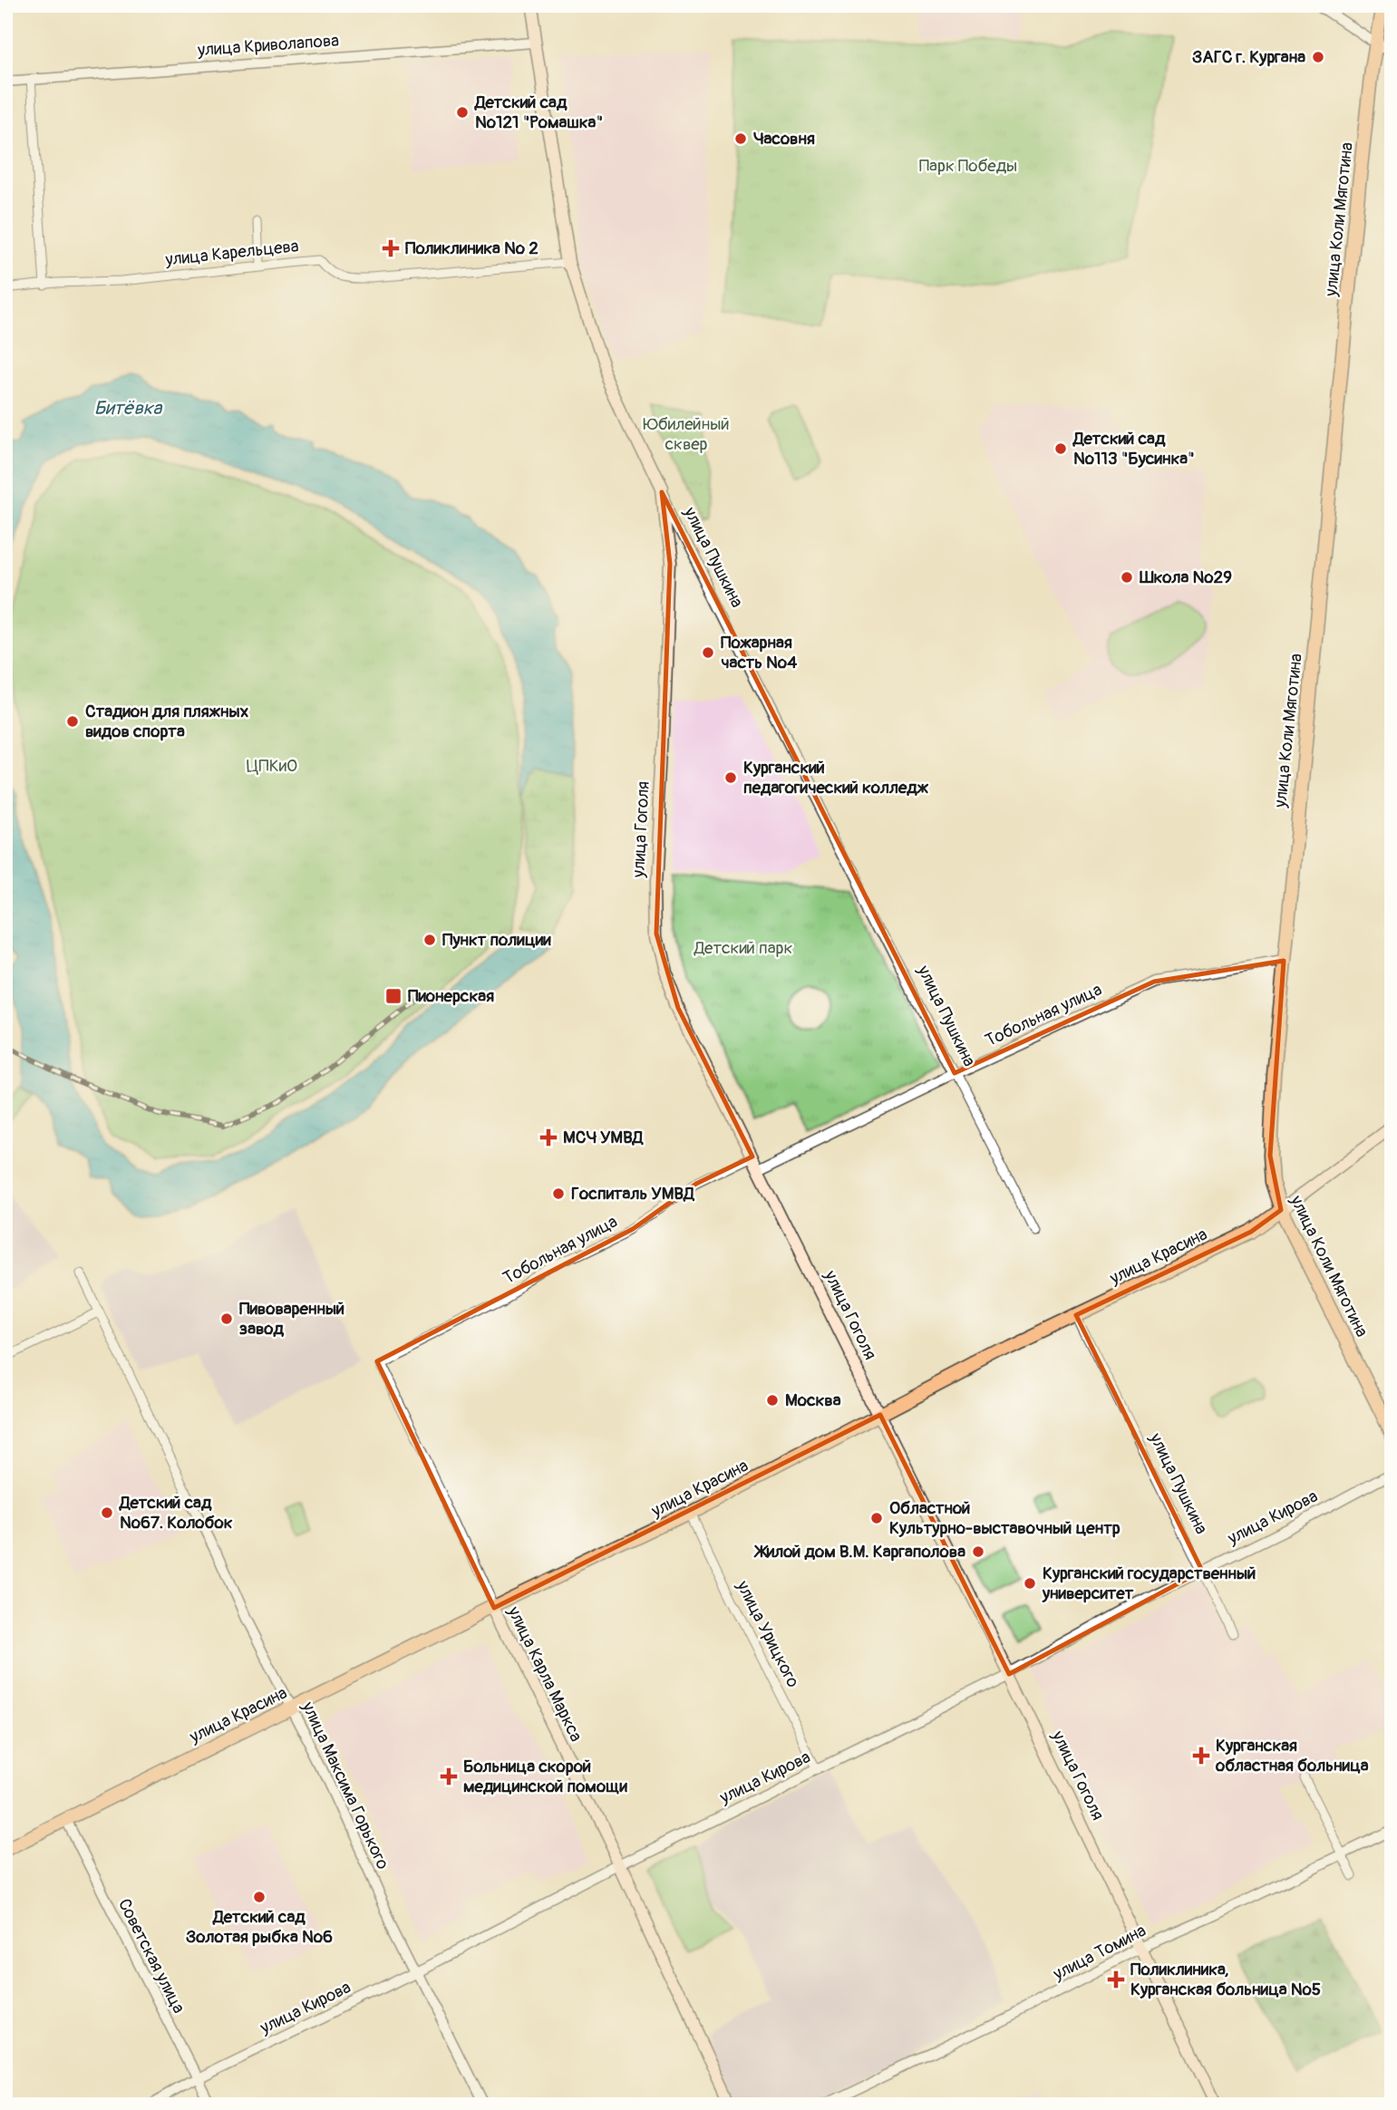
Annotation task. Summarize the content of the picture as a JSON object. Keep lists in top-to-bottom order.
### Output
{
  "streets": {
    "main road": [
      "улица Коли Мяготина",
      "улица Пушкина",
      "улица Гоголя",
      "улица Красина",
      "улица Карла Маркса"
    ],
    "street": [
      "улица Криволапова",
      "улица Карельцева",
      "Тобольная улица",
      "улица Кирова",
      "улица Урицкого",
      "улица Максима Горького",
      "улица Томина",
      "Советская улица"
    ]
  },
  "crossings": [
    ["улица Криволапова", "улица Пушкина"],
    ["улица Коли Мяготина", "Тобольная улица"],
    ["улица Коли Мяготина", "улица Красина"],
    ["улица Карельцева", "улица Пушкина"],
    ["улица Пушкина", "улица Гоголя"],
    ["улица Пушкина", "Тобольная улица"],
    ["улица Пушкина", "улица Красина"],
    ["улица Пушкина", "улица Кирова"],
    ["улица Гоголя", "Тобольная улица"],
    ["улица Гоголя", "улица Красина"],
    ["улица Гоголя", "улица Кирова"],
    ["улица Гоголя", "улица Томина"],
    ["Тобольная улица", "улица Карла Маркса"],
    ["улица Красина", "улица Урицкого"],
    ["улица Красина", "улица Карла Маркса"],
    ["улица Красина", "улица Максима Горького"],
    ["улица Красина", "Советская улица"],
    ["улица Кирова", "улица Урицкого"],
    ["улица Кирова", "улица Карла Маркса"],
    ["улица Кирова", "улица Максима Горького"],
    ["улица Кирова", "Советская улица"]
  ],
  "water": ["Битёвка"],
  "parks": [
    "Парк Победы",
    "Юбилейный сквер",
    "ЦПКиО",
    "Детский парк"
  ],
  "places": {
    "other": [
      "ЗАГС г. Кургана",
      "Детский сад №121 \"Ромашка\"",
      "Часовня",
      "Детский сад №113 \"Бусинка\"",
      "Школа №29",
      "Пожарная часть №4",
      "Стадион для пляжных видов спорта",
      "Курганский педагогический колледж",
      "Пункт полиции",
      "Госпиталь УМВД",
      "Пивоваренный завод",
      "Москва",
      "Детский сад №67. Колобок",
      "Областной Культурно-выставочный центр",
      "Жилой дом В.М. Каргаполова",
      "Курганский государственный университет",
      "Детский сад Золотая рыбка №6"
    ],
    "health": [
      "Поликлиника № 2",
      "МСЧ УМВД",
      "Курганская областная больница",
      "Больница скорой медицинской помощи",
      "Поликлиника, Курганская больница №5"
    ],
    "transit": ["Пионерская"]
  }
}
